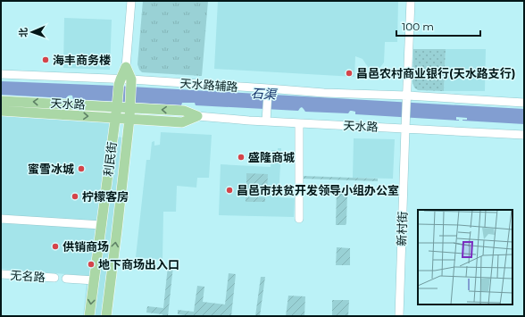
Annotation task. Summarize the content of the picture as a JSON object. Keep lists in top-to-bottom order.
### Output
{
  "streets": {
    "main road": ["天水路", "利民街"],
    "street": ["天水路辅路", "新村街", "无名路"]
  },
  "crossings": [
    ["天水路辅路", "利民街"],
    ["天水路辅路", "新村街"],
    ["天水路", "利民街"],
    ["天水路", "新村街"]
  ],
  "water": ["石渠"],
  "places": [
    "海丰商务楼",
    "昌邑农村商业银行(天水路支行)",
    "盛隆商城",
    "蜜雪冰城",
    "昌邑市扶贫开发领导小组办公室",
    "柠檬客房",
    "供销商场",
    "地下商场出入口"
  ],
  "scale_bar": "100 m",
  "north": "left"
}
